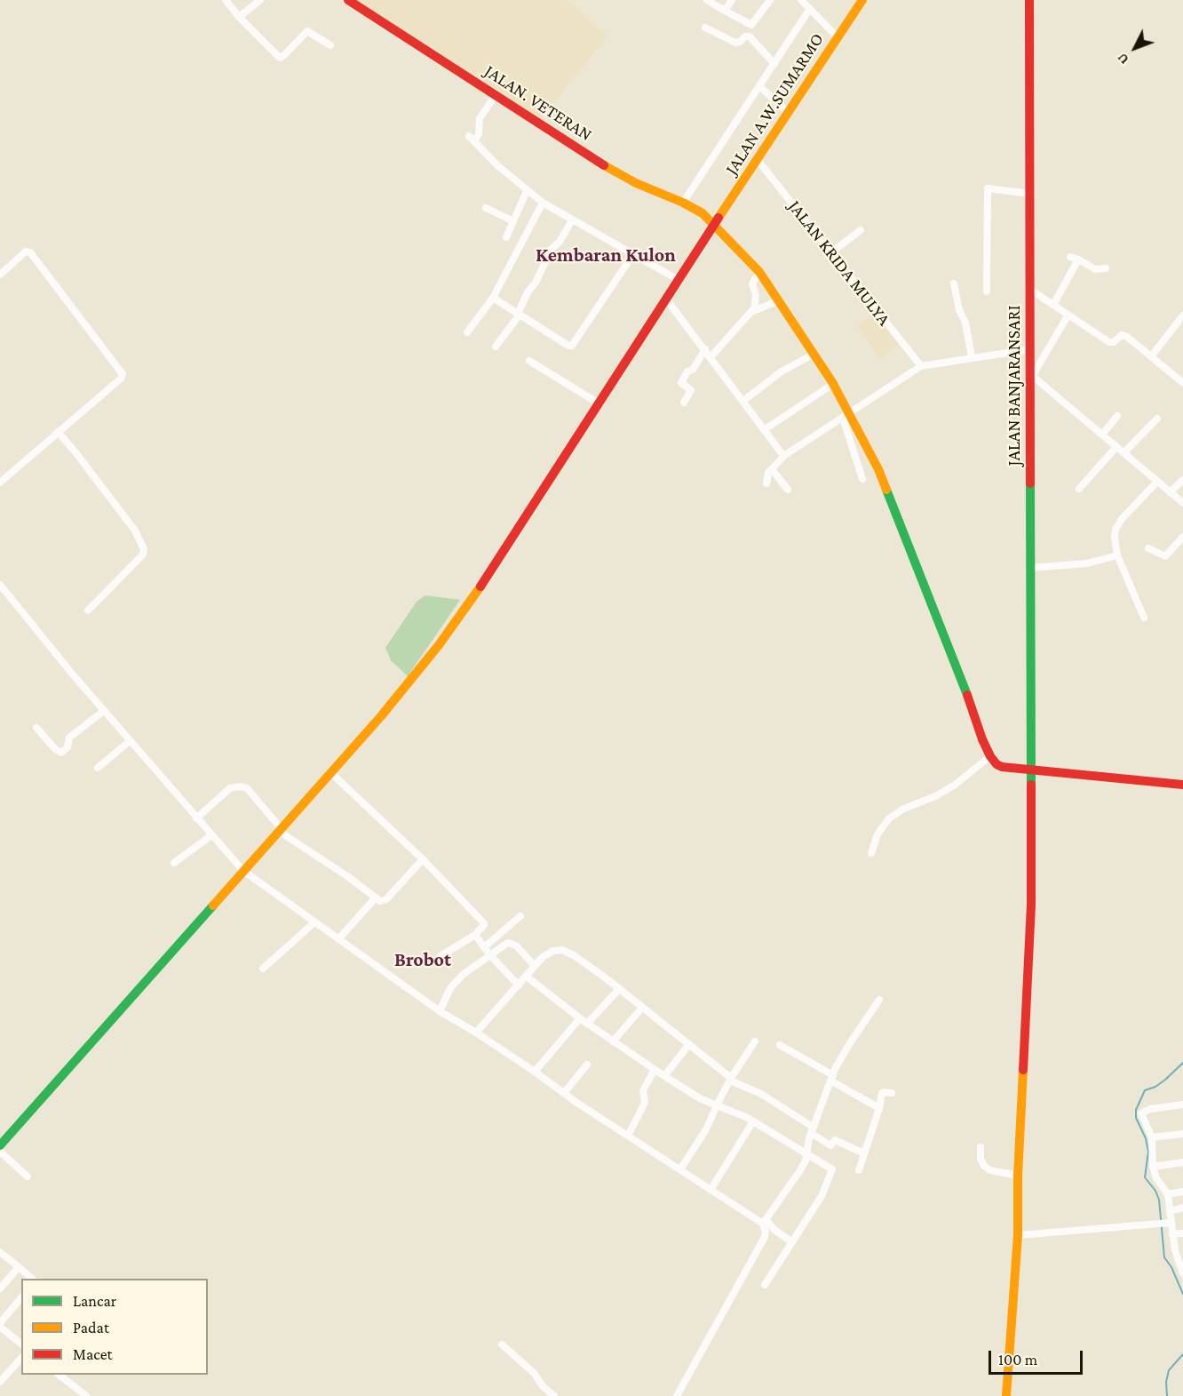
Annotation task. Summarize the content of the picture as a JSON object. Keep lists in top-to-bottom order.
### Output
{
  "streets": {
    "street": [
      "JALAN. VETERAN",
      "JALAN A.W.SUMARMO",
      "JALAN KRIDA MULYA",
      "JALAN BANJARANSARI"
    ]
  },
  "crossings": [
    ["JALAN. VETERAN", "JALAN A.W.SUMARMO"],
    ["JALAN A.W.SUMARMO", "JALAN KRIDA MULYA"]
  ],
  "districts": ["Kembaran Kulon", "Brobot"],
  "legend": ["Lancar", "Padat", "Macet"],
  "scale_bar": "100 m",
  "north": "bottom left"
}
